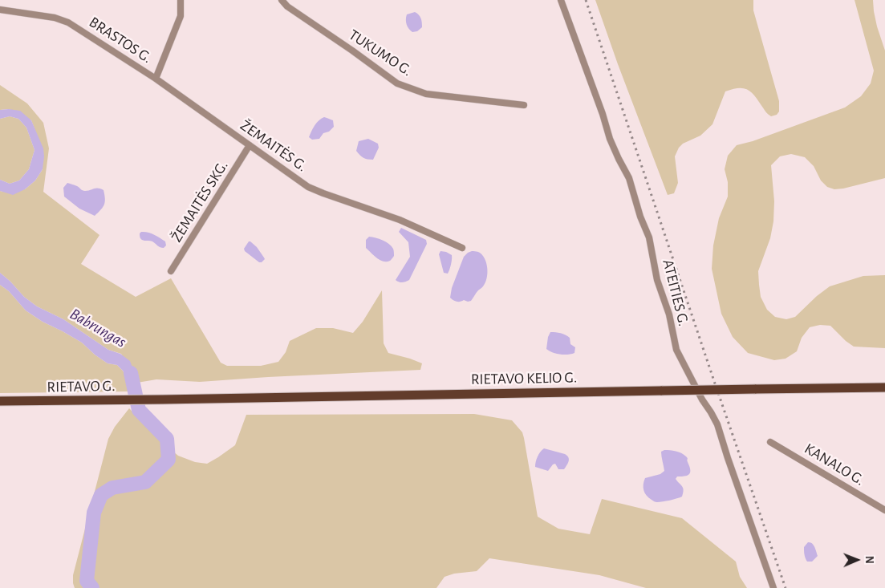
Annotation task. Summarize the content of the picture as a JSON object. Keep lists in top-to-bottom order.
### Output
{
  "streets": {
    "main road": ["RIETAVO KELIO G.", "RIETAVO G."],
    "street": [
      "BRASTOS G.",
      "TUKUMO G.",
      "ŽEMAITĖS G.",
      "ŽEMAITĖS SKG.",
      "ATEITIES G.",
      "KANALO G."
    ]
  },
  "crossings": [
    ["BRASTOS G.", "ŽEMAITĖS G."],
    ["ŽEMAITĖS G.", "ŽEMAITĖS SKG."],
    ["RIETAVO KELIO G.", "RIETAVO G."]
  ],
  "water": ["Babrungas"],
  "north": "right"
}
